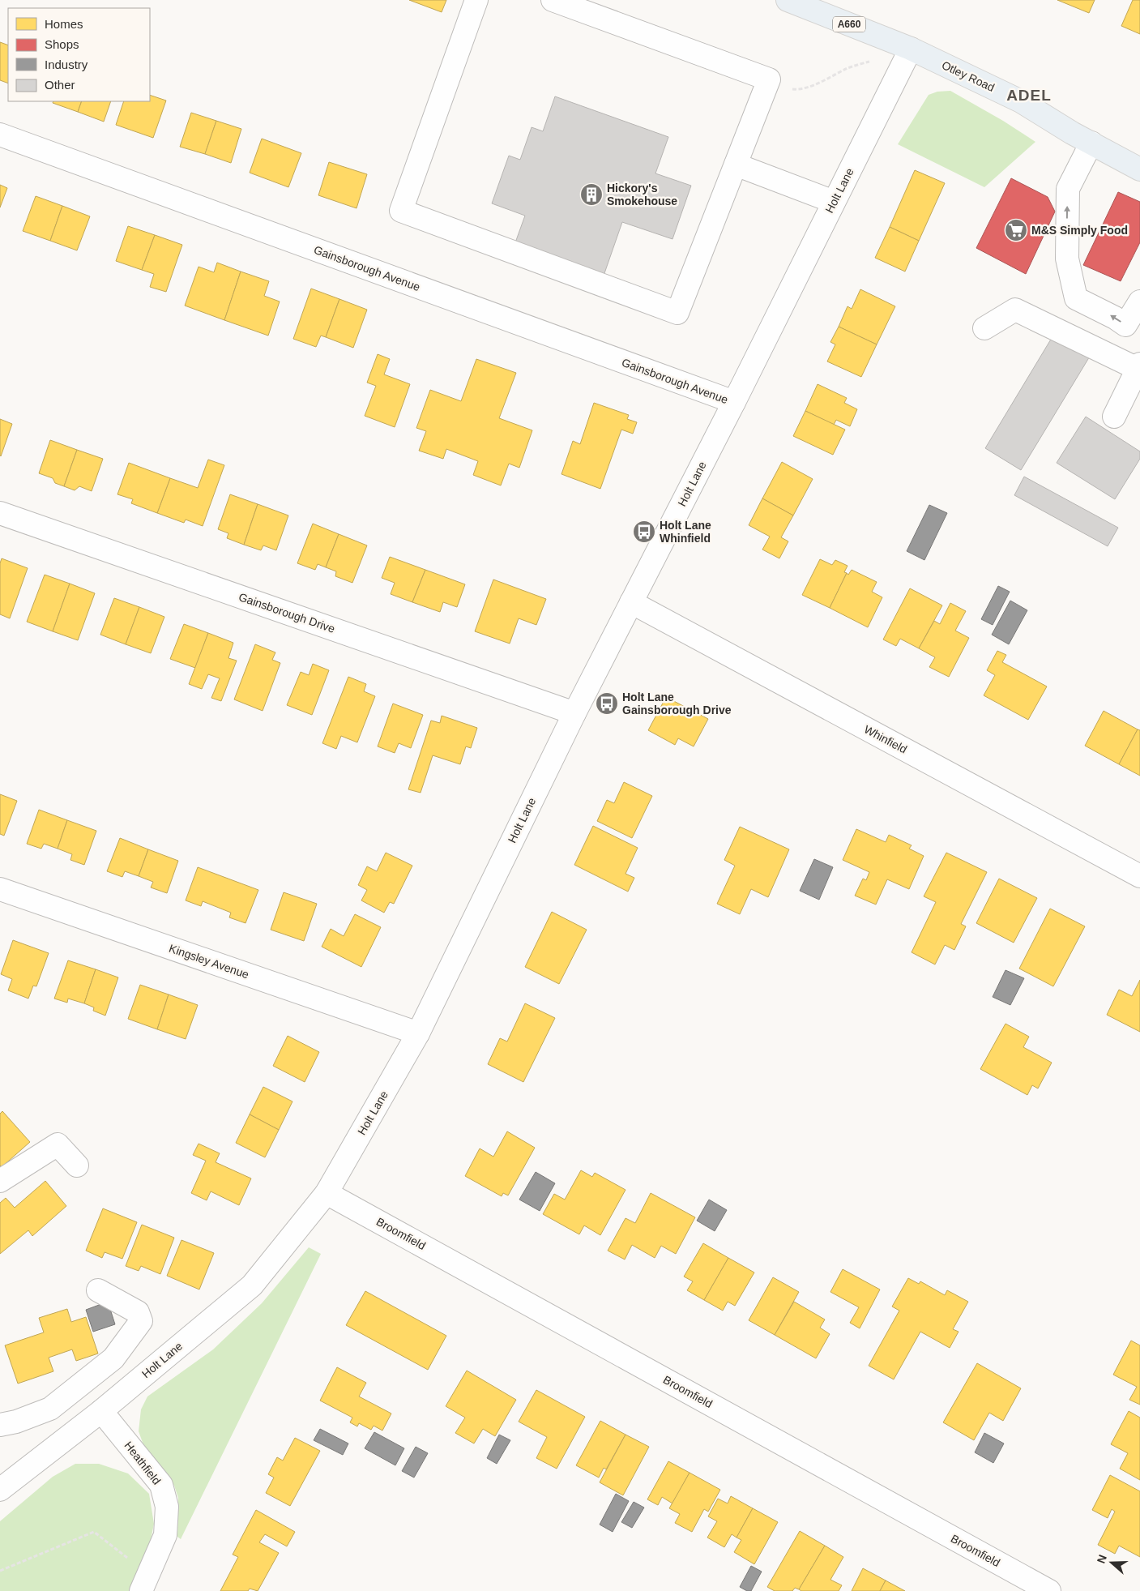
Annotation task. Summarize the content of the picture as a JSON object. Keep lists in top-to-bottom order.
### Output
{
  "streets": {
    "highway": ["A660", "Otley Road"],
    "street": [
      "Holt Lane",
      "Gainsborough Avenue",
      "Gainsborough Drive",
      "Whinfield",
      "Kingsley Avenue",
      "Broomfield",
      "Heathfield"
    ]
  },
  "crossings": [
    ["Otley Road", "Holt Lane"],
    ["Holt Lane", "Gainsborough Avenue"],
    ["Holt Lane", "Gainsborough Drive"],
    ["Holt Lane", "Whinfield"],
    ["Holt Lane", "Kingsley Avenue"],
    ["Holt Lane", "Broomfield"],
    ["Holt Lane", "Heathfield"]
  ],
  "districts": ["ADEL"],
  "places": {
    "building": ["Hickory's Smokehouse"],
    "supermarket": ["M&S Simply Food"],
    "bus stop": ["Holt Lane Whinfield", "Holt Lane Gainsborough Drive"]
  },
  "legend": [
    "Homes",
    "Shops",
    "Industry",
    "Other"
  ],
  "north": "left"
}
